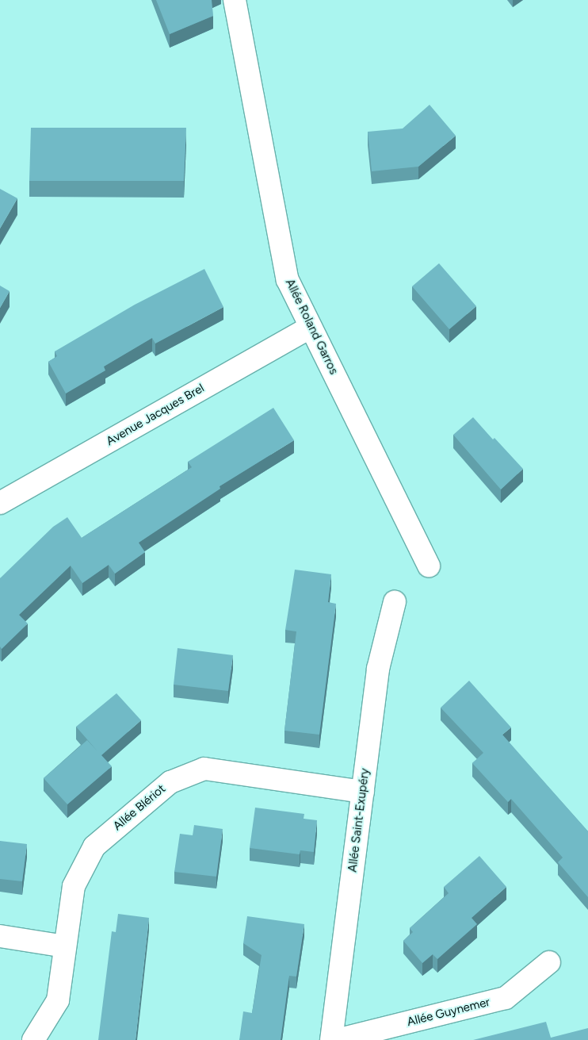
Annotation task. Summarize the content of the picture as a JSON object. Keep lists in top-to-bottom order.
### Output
{
  "streets": {
    "street": [
      "Allée Roland Garros",
      "Avenue Jacques Brel",
      "Allée Blériot",
      "Allée Saint-Exupéry",
      "Allée Guynemer"
    ]
  },
  "crossings": [
    ["Allée Roland Garros", "Avenue Jacques Brel"],
    ["Allée Blériot", "Allée Saint-Exupéry"]
  ]
}
